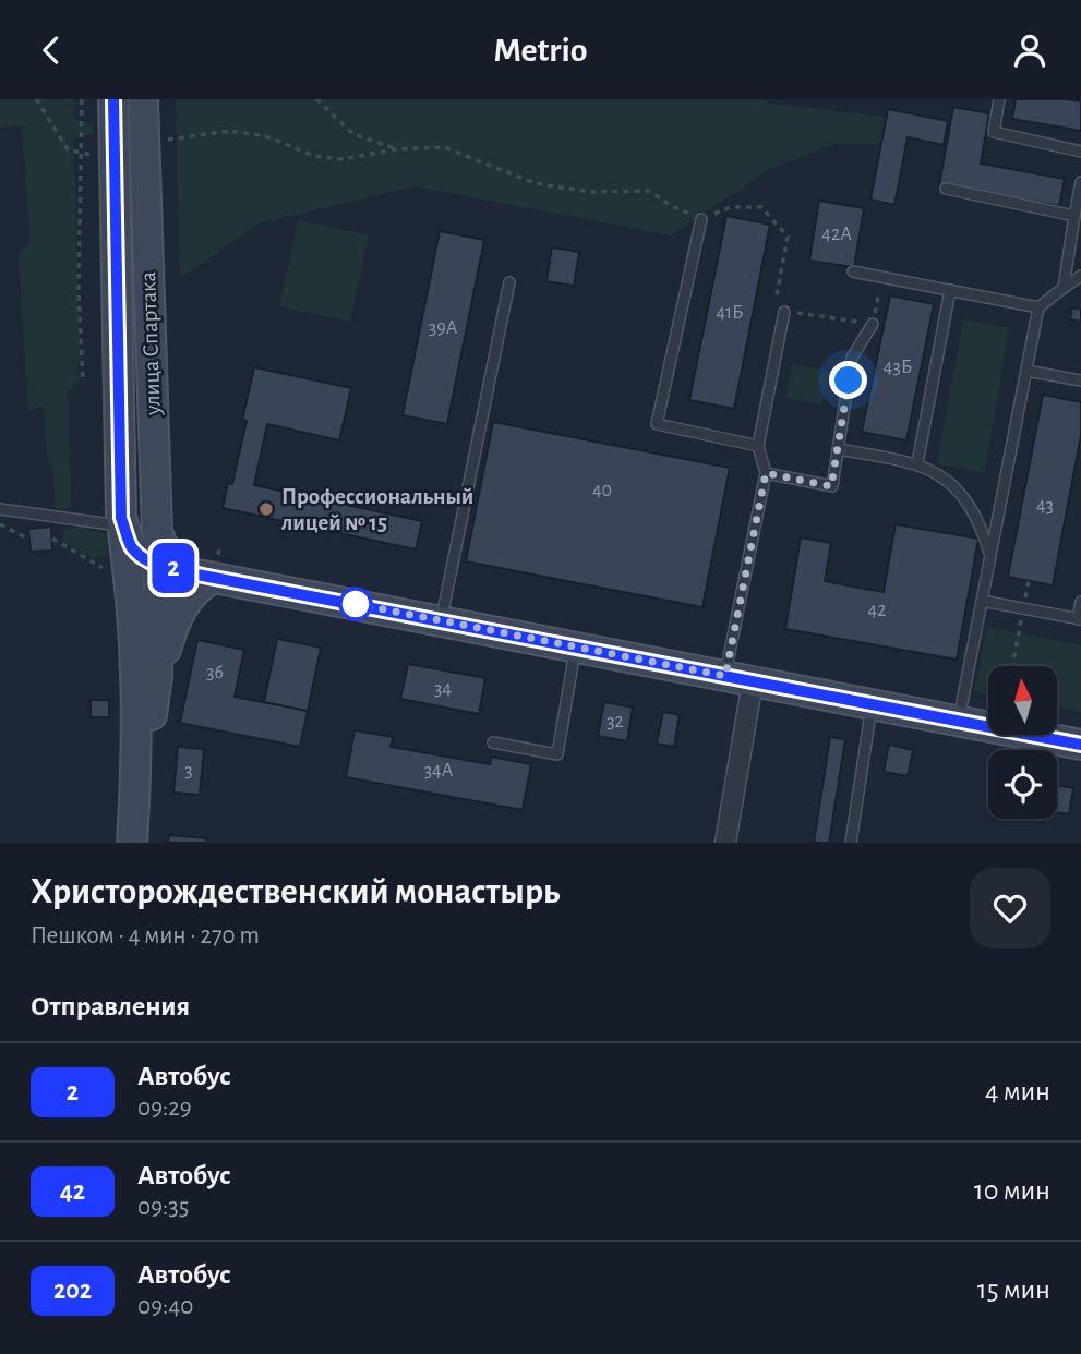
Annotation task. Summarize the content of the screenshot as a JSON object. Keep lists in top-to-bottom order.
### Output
{
  "streets": {
    "main road": ["улица Спартака"]
  },
  "places": ["Профессиональный лицей № 15"],
  "lines": ["bus line 2"],
  "house_numbers": [
    "42А",
    "41Б",
    "39А",
    "43Б",
    "40",
    "43",
    "42",
    "36",
    "34",
    "32",
    "3",
    "34А"
  ],
  "north": "top",
  "page": {
    "header": "Metrio",
    "on_map": "2",
    "heading": [
      ["Христорождественский монастырь", "Пешком · 4 мин · 270 m"],
      "Отправления"
    ],
    "list": [
      {
        "mark": "2",
        "name": "Автобус",
        "note": "09:29",
        "value": "4 мин"
      },
      {
        "mark": "42",
        "name": "Автобус",
        "note": "09:35",
        "value": "10 мин"
      },
      {
        "mark": "202",
        "name": "Автобус",
        "note": "09:40",
        "value": "15 мин"
      }
    ]
  }
}
